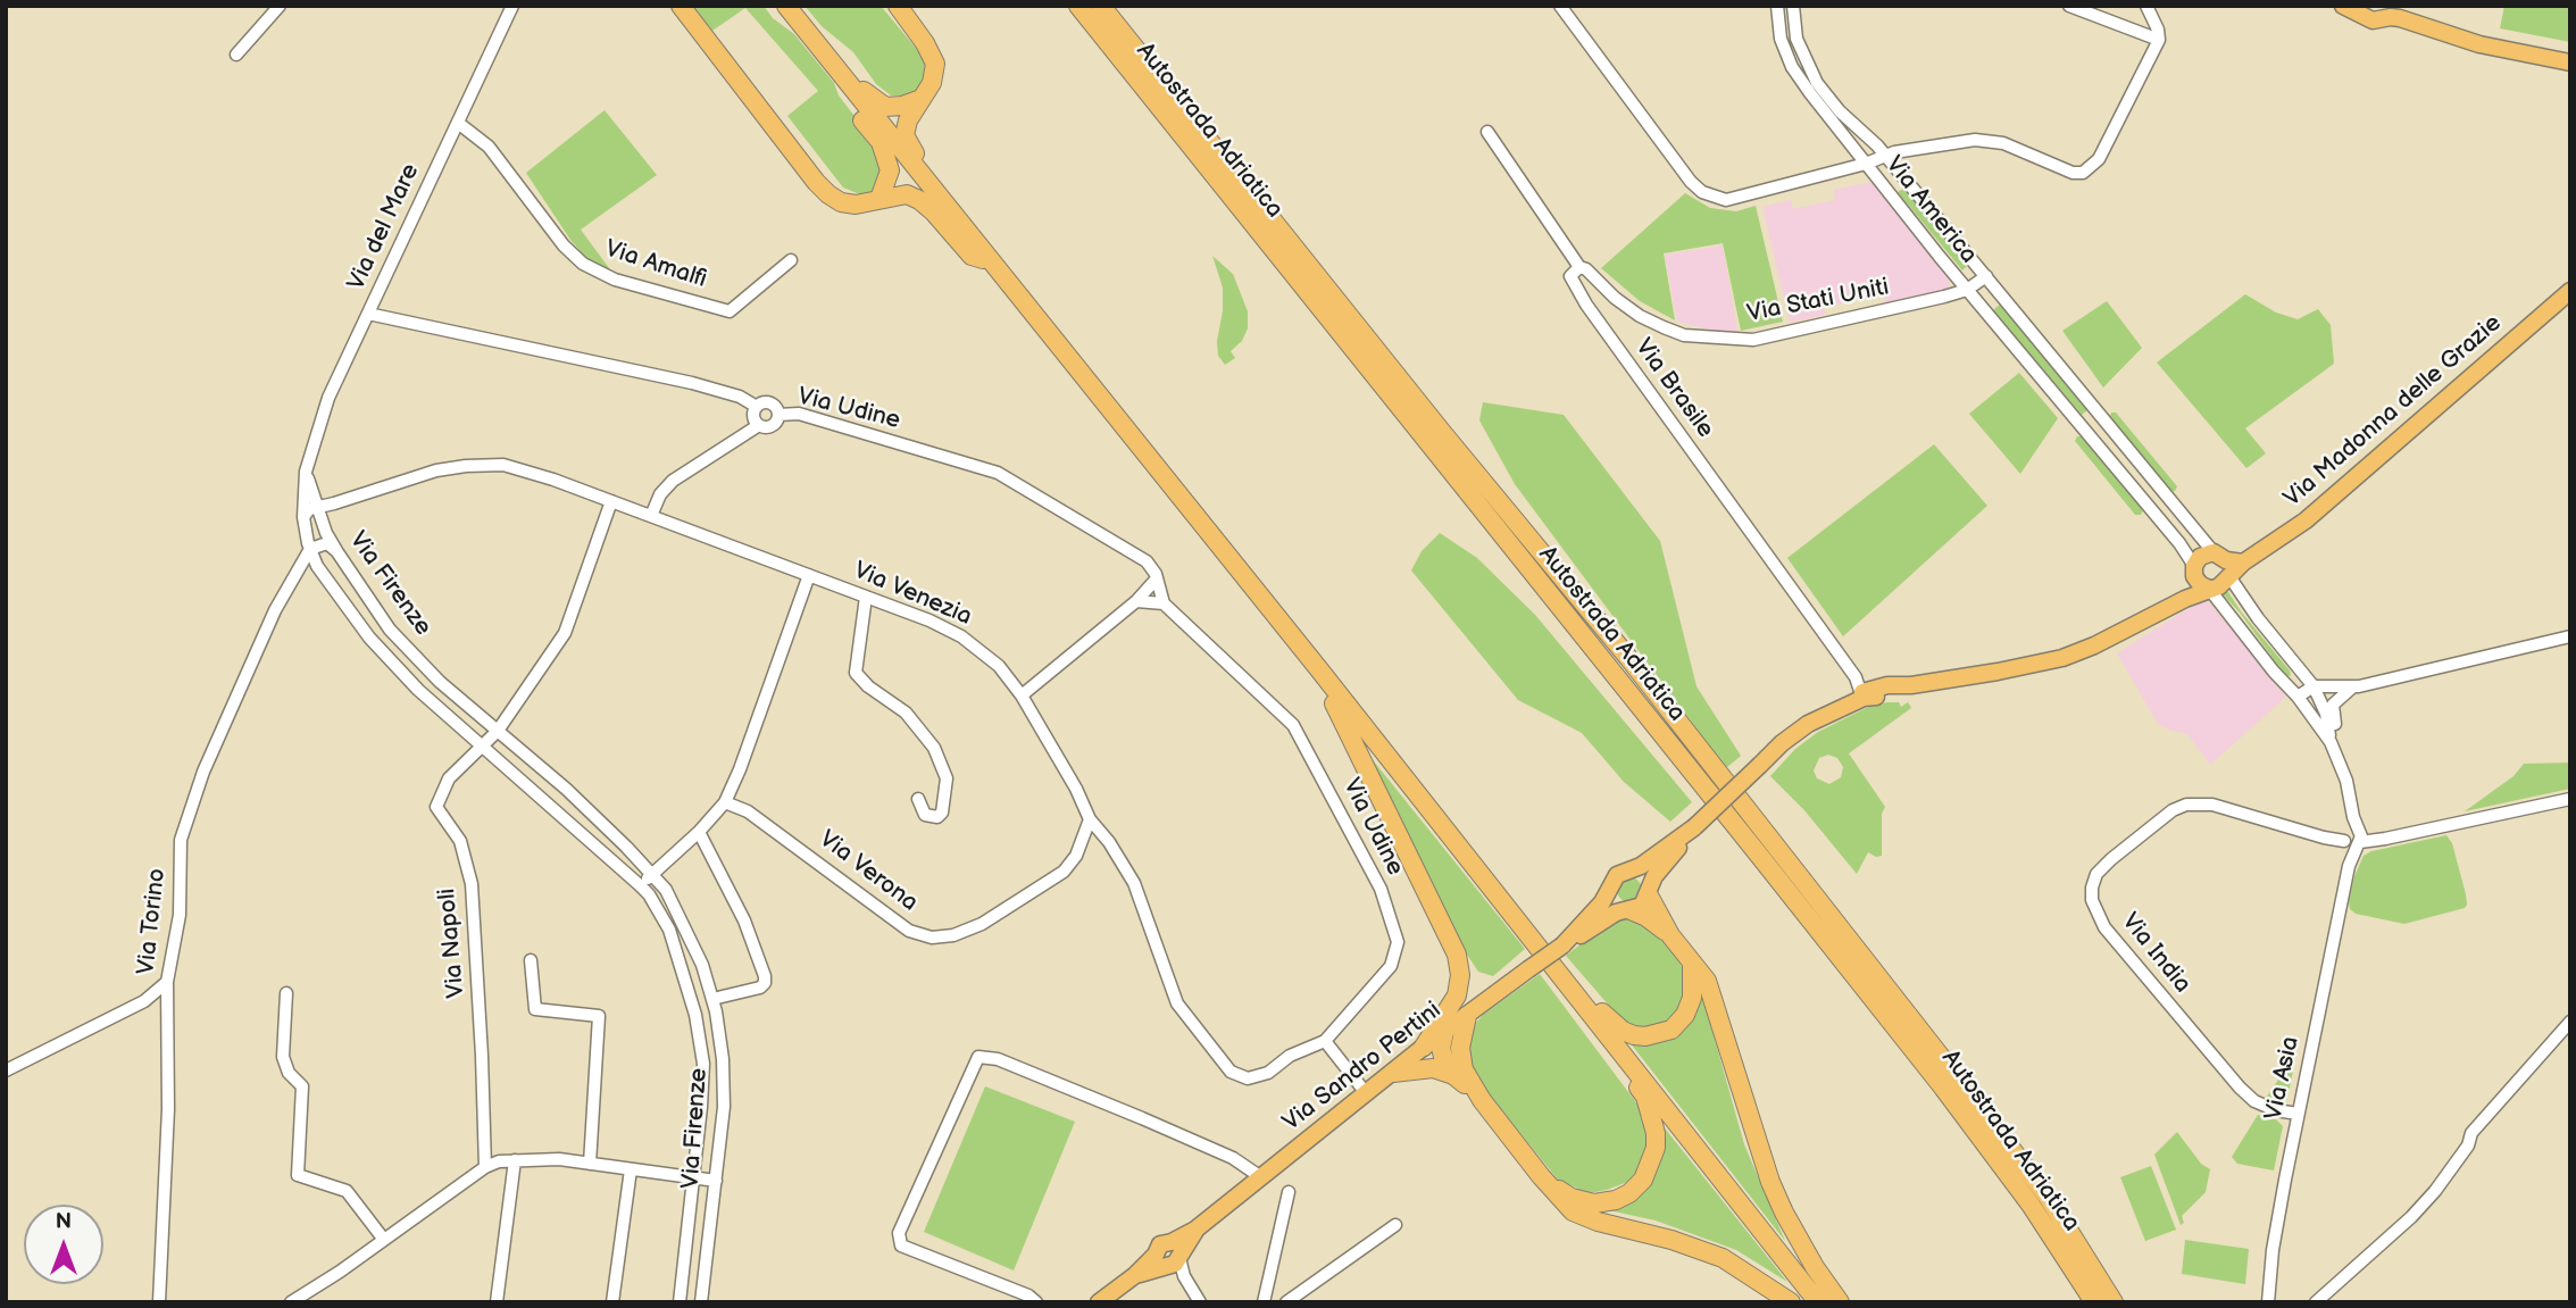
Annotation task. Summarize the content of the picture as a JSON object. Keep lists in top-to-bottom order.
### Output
{
  "streets": {
    "highway": ["Autostrada Adriatica"],
    "main road": ["Via Madonna delle Grazie", "Via Sandro Pertini"],
    "street": [
      "Via America",
      "Via del Mare",
      "Via Amalfi",
      "Via Stati Uniti",
      "Via Brasile",
      "Via Udine",
      "Via Firenze",
      "Via Venezia",
      "Via Verona",
      "Via Torino",
      "Via Napoli",
      "Via India",
      "Via Asia"
    ]
  },
  "crossings": [
    ["Via America", "Via Stati Uniti"],
    ["Via America", "Via Madonna delle Grazie"],
    ["Via del Mare", "Via Amalfi"],
    ["Via del Mare", "Via Udine"],
    ["Via del Mare", "Via Firenze"],
    ["Via Stati Uniti", "Via Brasile"],
    ["Via Brasile", "Via Madonna delle Grazie"],
    ["Via Brasile", "Via Sandro Pertini"],
    ["Via Udine", "Via Venezia"],
    ["Via Madonna delle Grazie", "Via Sandro Pertini"],
    ["Via Firenze", "Via Venezia"],
    ["Via Firenze", "Via Torino"],
    ["Via Firenze", "Via Napoli"],
    ["Via Venezia", "Via Verona"],
    ["Via India", "Via Asia"]
  ],
  "north": "top"
}
